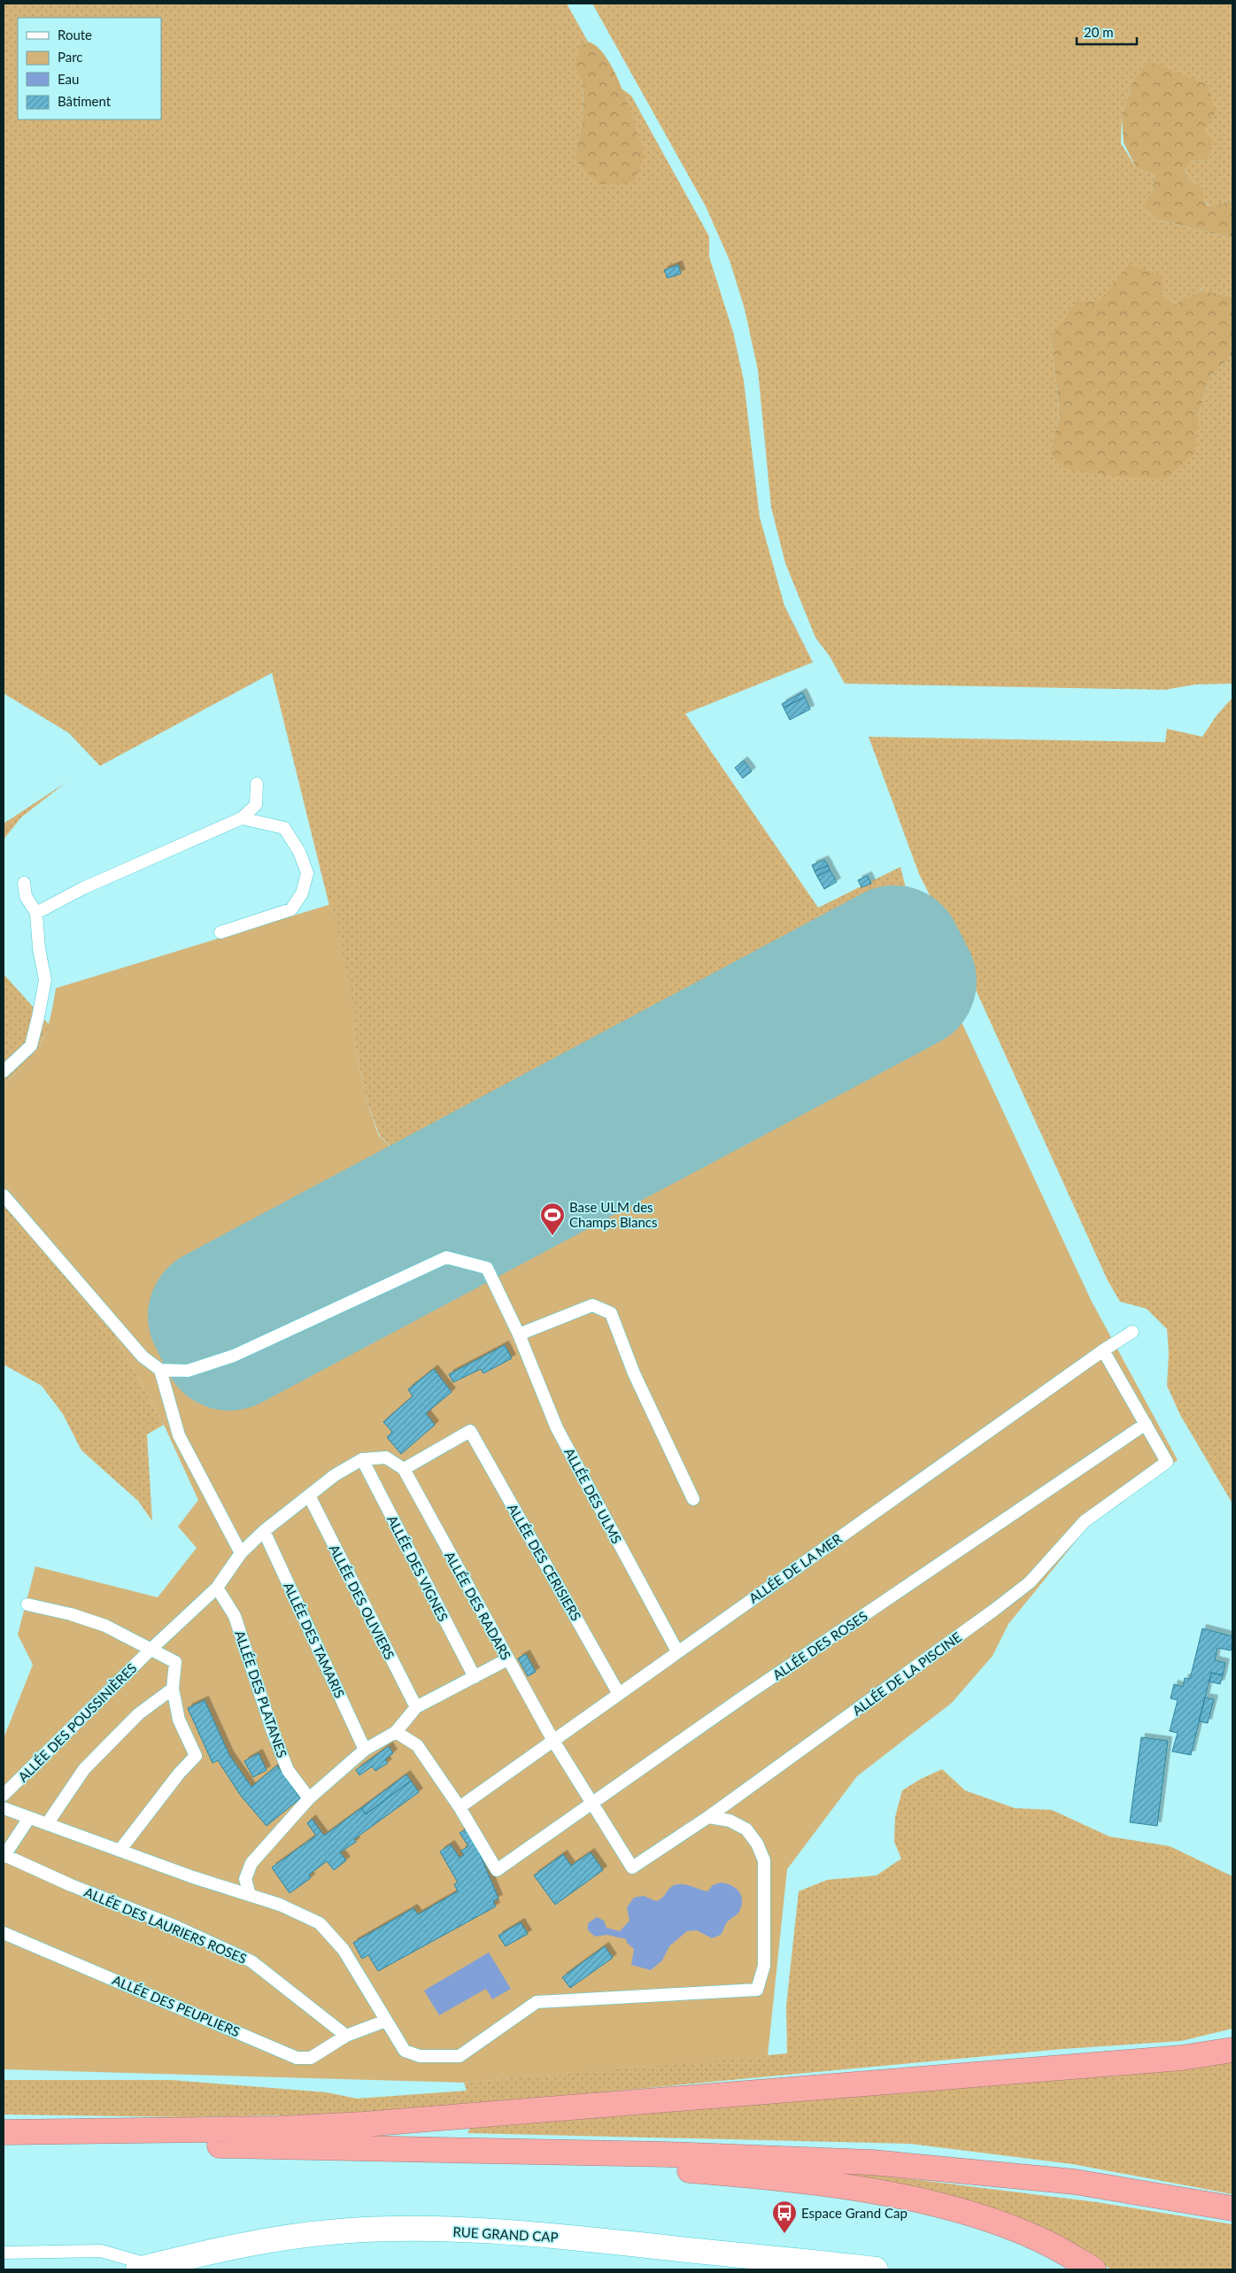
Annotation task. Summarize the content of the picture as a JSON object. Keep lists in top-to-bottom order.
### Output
{
  "streets": {
    "street": ["RUE GRAND CAP"],
    "lane": [
      "ALLÉE DES ULMS",
      "ALLÉE DES CERISIERS",
      "ALLÉE DES VIGNES",
      "ALLÉE DE LA MER",
      "ALLÉE DES OLIVIERS",
      "ALLÉE DES RADARS",
      "ALLÉE DES TAMARIS",
      "ALLÉE DES ROSES",
      "ALLÉE DE LA PISCINE",
      "ALLÉE DES PLATANES",
      "ALLÉE DES POUSSINIÈRES",
      "ALLÉE DES LAURIERS ROSES",
      "ALLÉE DES PEUPLIERS"
    ]
  },
  "crossings": [
    ["ALLÉE DES ULMS", "ALLÉE DE LA MER"],
    ["ALLÉE DES CERISIERS", "ALLÉE DE LA MER"],
    ["ALLÉE DES CERISIERS", "ALLÉE DES RADARS"],
    ["ALLÉE DES VIGNES", "ALLÉE DES POUSSINIÈRES"],
    ["ALLÉE DE LA MER", "ALLÉE DES RADARS"],
    ["ALLÉE DE LA MER", "ALLÉE DES ROSES"],
    ["ALLÉE DES OLIVIERS", "ALLÉE DES POUSSINIÈRES"],
    ["ALLÉE DES RADARS", "ALLÉE DES ROSES"],
    ["ALLÉE DES RADARS", "ALLÉE DE LA PISCINE"],
    ["ALLÉE DES TAMARIS", "ALLÉE DES POUSSINIÈRES"],
    ["ALLÉE DES ROSES", "ALLÉE DE LA PISCINE"],
    ["ALLÉE DES PLATANES", "ALLÉE DES POUSSINIÈRES"],
    ["ALLÉE DES LAURIERS ROSES", "ALLÉE DES PEUPLIERS"]
  ],
  "places": {
    "sports": ["Base ULM des Champs Blancs"],
    "bus stop": ["Espace Grand Cap"]
  },
  "legend": [
    "Route",
    "Parc",
    "Eau",
    "Bâtiment"
  ],
  "scale_bar": "20 m"
}
